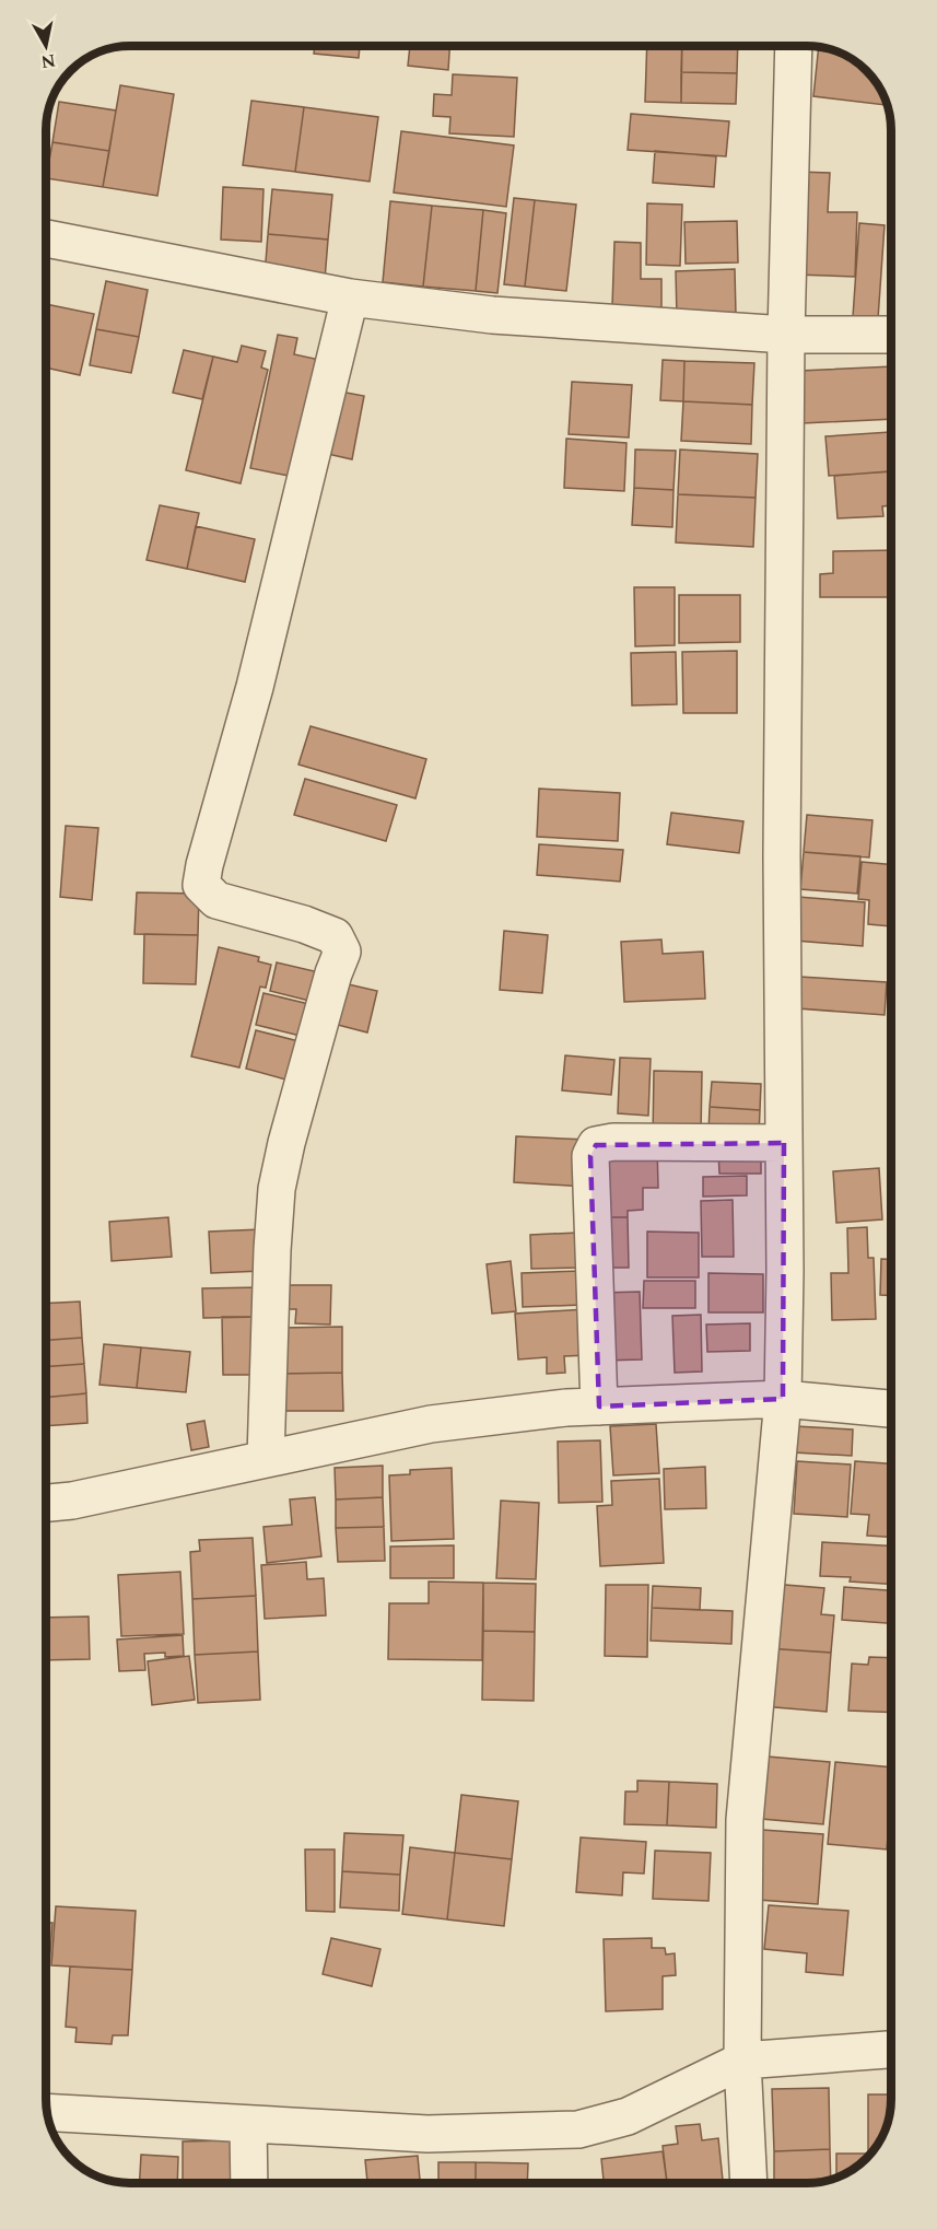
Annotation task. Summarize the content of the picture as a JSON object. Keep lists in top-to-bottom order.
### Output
{
  "north": "bottom"
}
